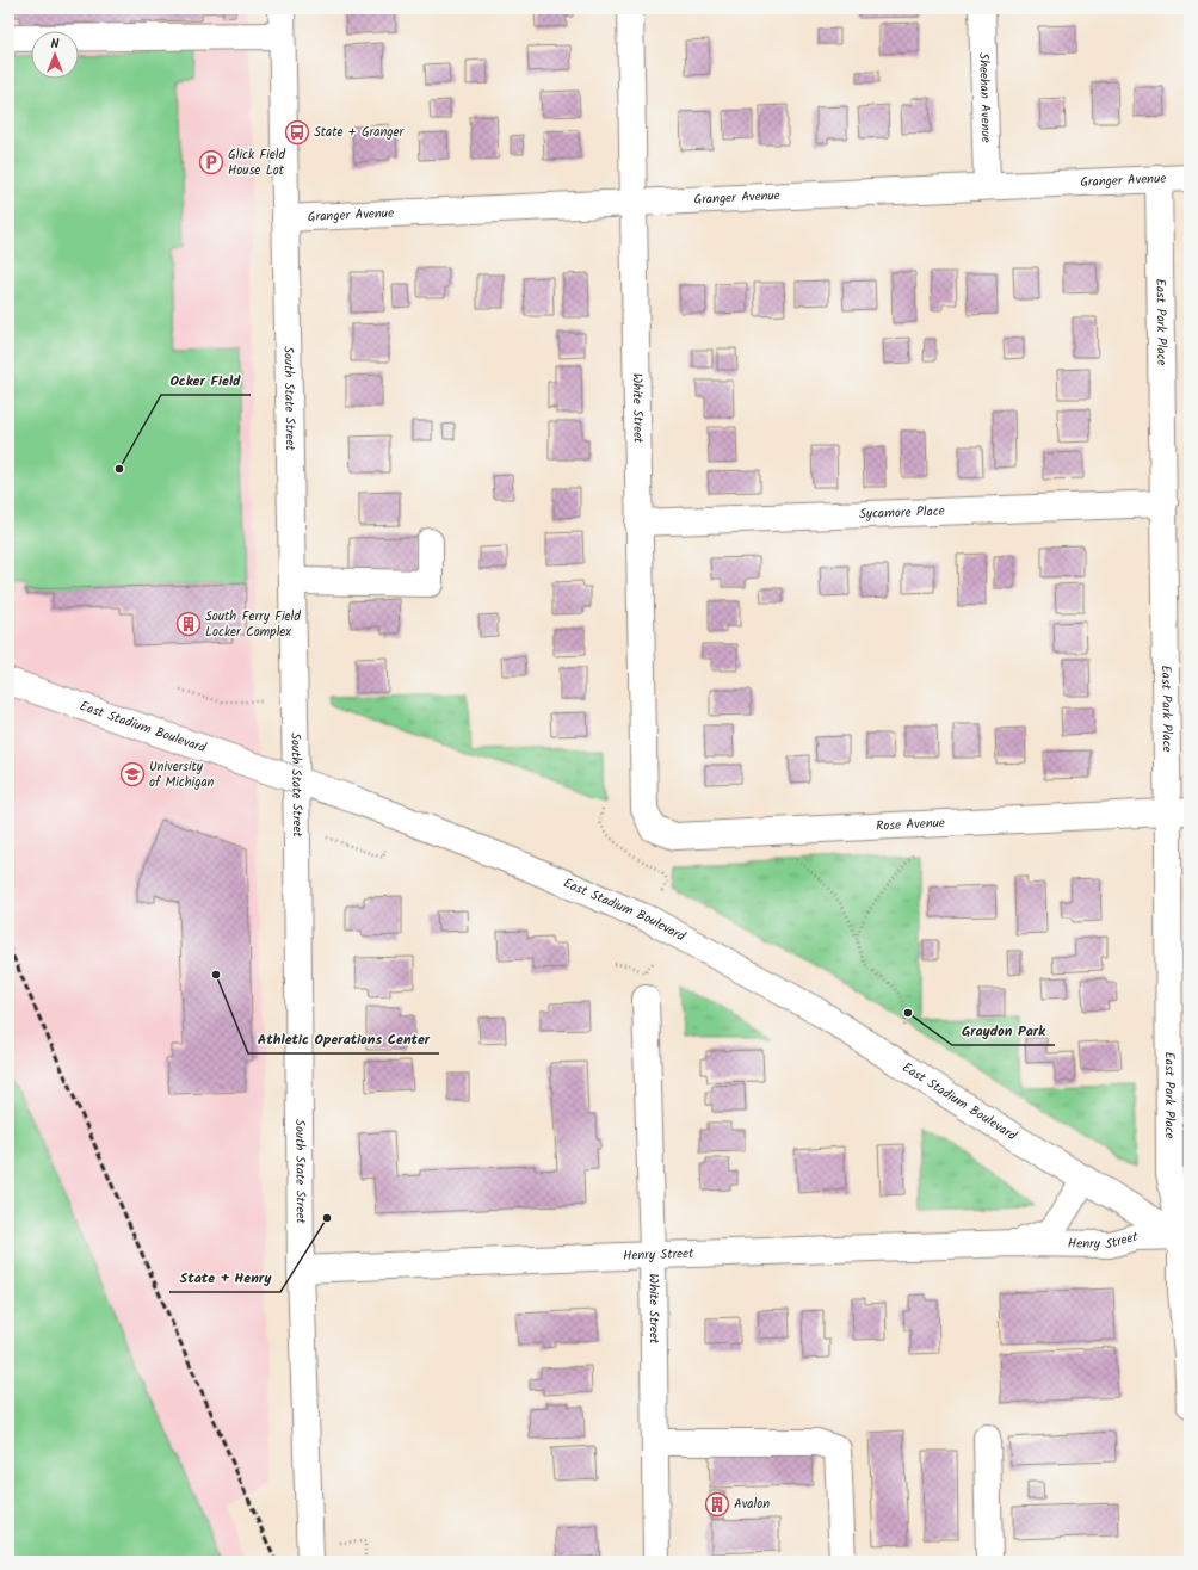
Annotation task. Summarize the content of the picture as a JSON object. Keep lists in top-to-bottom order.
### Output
{
  "streets": {
    "street": [
      "Sheehan Avenue",
      "Granger Avenue",
      "East Park Place",
      "South State Street",
      "White Street",
      "Sycamore Place",
      "East Stadium Boulevard",
      "Rose Avenue",
      "Henry Street"
    ]
  },
  "crossings": [
    ["Sheehan Avenue", "Granger Avenue"],
    ["Granger Avenue", "East Park Place"],
    ["Granger Avenue", "South State Street"],
    ["Granger Avenue", "White Street"],
    ["East Park Place", "Sycamore Place"],
    ["East Park Place", "East Stadium Boulevard"],
    ["East Park Place", "Rose Avenue"],
    ["East Park Place", "Henry Street"],
    ["South State Street", "Henry Street"],
    ["White Street", "Sycamore Place"],
    ["White Street", "Rose Avenue"],
    ["White Street", "Henry Street"],
    ["East Stadium Boulevard", "Henry Street"]
  ],
  "places": {
    "bus stop": ["State + Granger"],
    "parking": ["Glick Field House Lot"],
    "other": [
      "Ocker Field",
      "Athletic Operations Center",
      "Graydon Park",
      "State + Henry"
    ],
    "building": ["South Ferry Field Locker Complex", "Avalon"],
    "school or university": ["University of Michigan"]
  },
  "north": "top"
}
